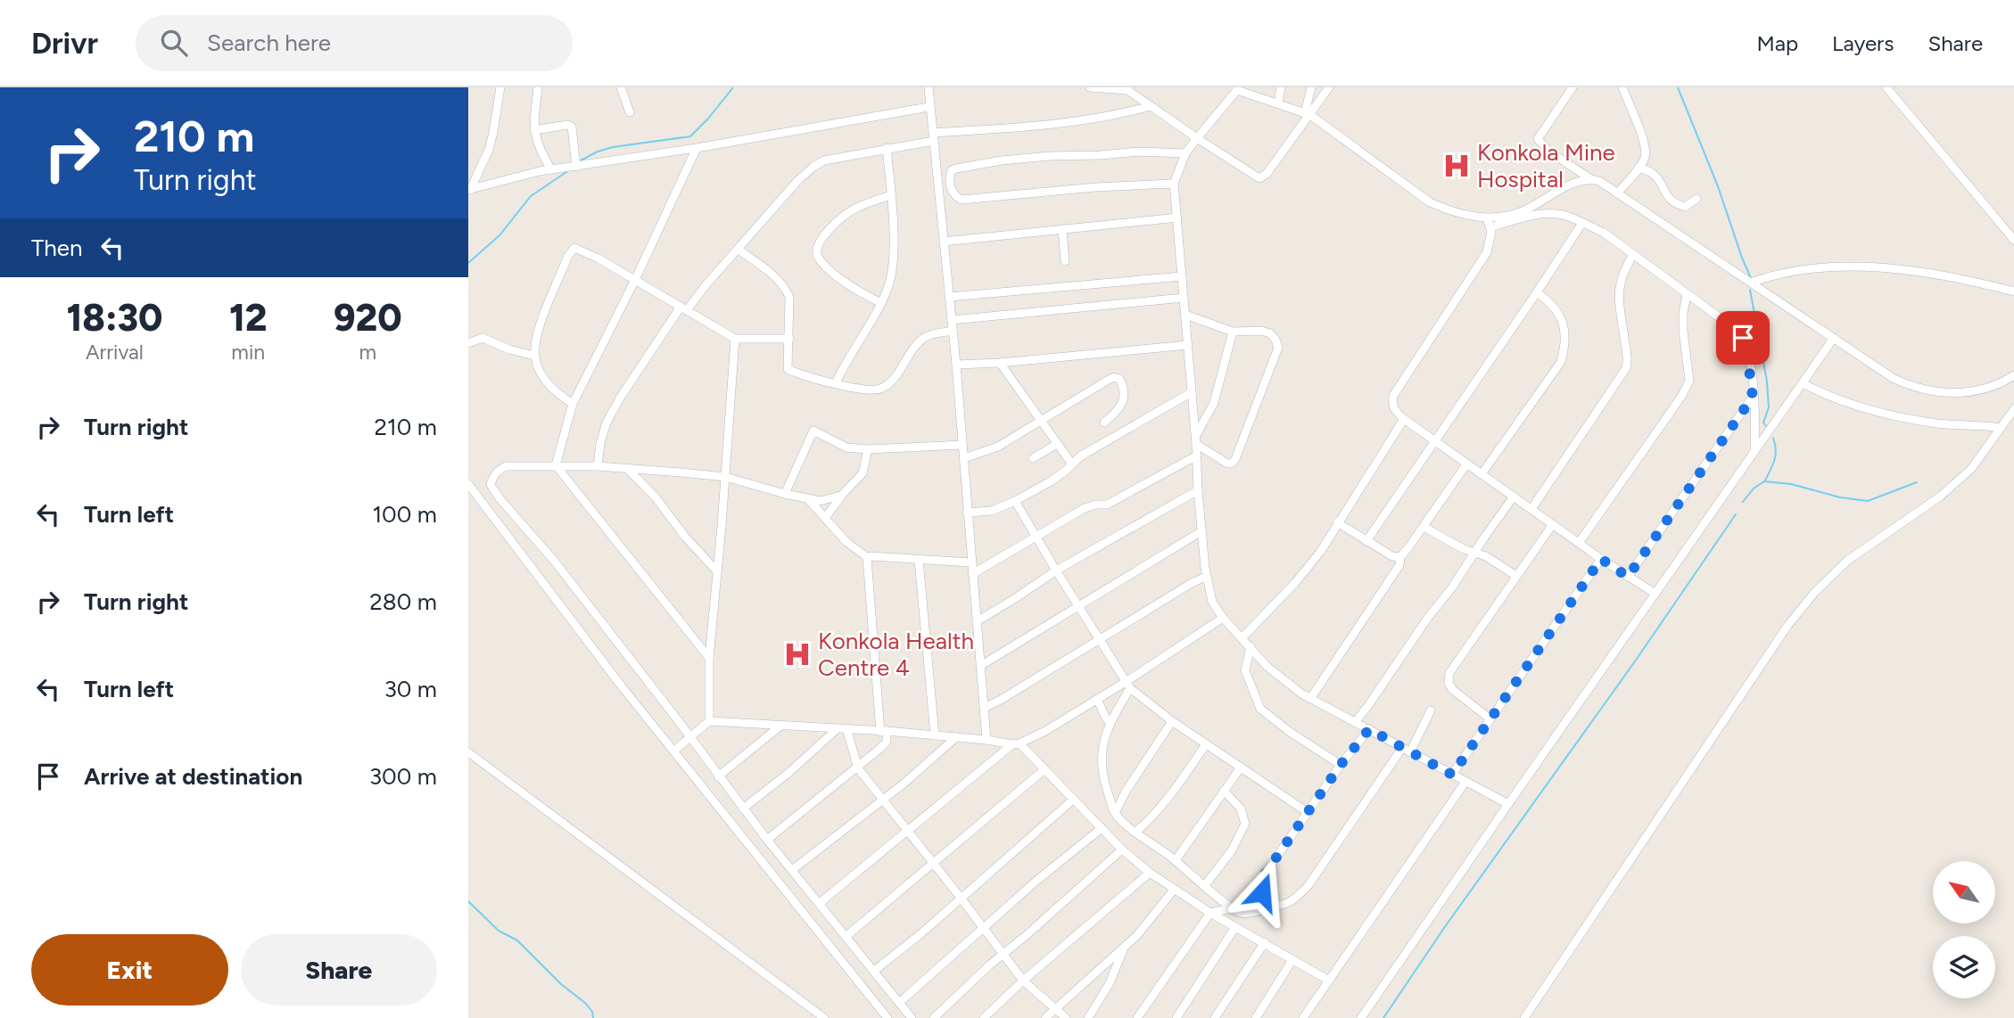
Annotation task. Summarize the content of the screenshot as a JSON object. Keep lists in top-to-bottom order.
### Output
{
  "places": {
    "hospital": ["Konkola Mine Hospital", "Konkola Health Centre 4"]
  },
  "north": "top left",
  "page": {
    "header": "Drivr",
    "search": "Search here",
    "nav": ["Map", "Layers", "Share"],
    "turn": ["210 m", "Turn right"],
    "then": "Then",
    "eta": [
      "18:30",
      "Arrival",
      "12",
      "min",
      "920",
      "m"
    ],
    "list": [
      {
        "name": "Turn right",
        "value": "210 m"
      },
      {
        "name": "Turn left",
        "value": "100 m"
      },
      {
        "name": "Turn right",
        "value": "280 m"
      },
      {
        "name": "Turn left",
        "value": "30 m"
      },
      {
        "name": "Arrive at destination",
        "value": "300 m"
      }
    ],
    "buttons": ["Exit", "Share"]
  }
}
